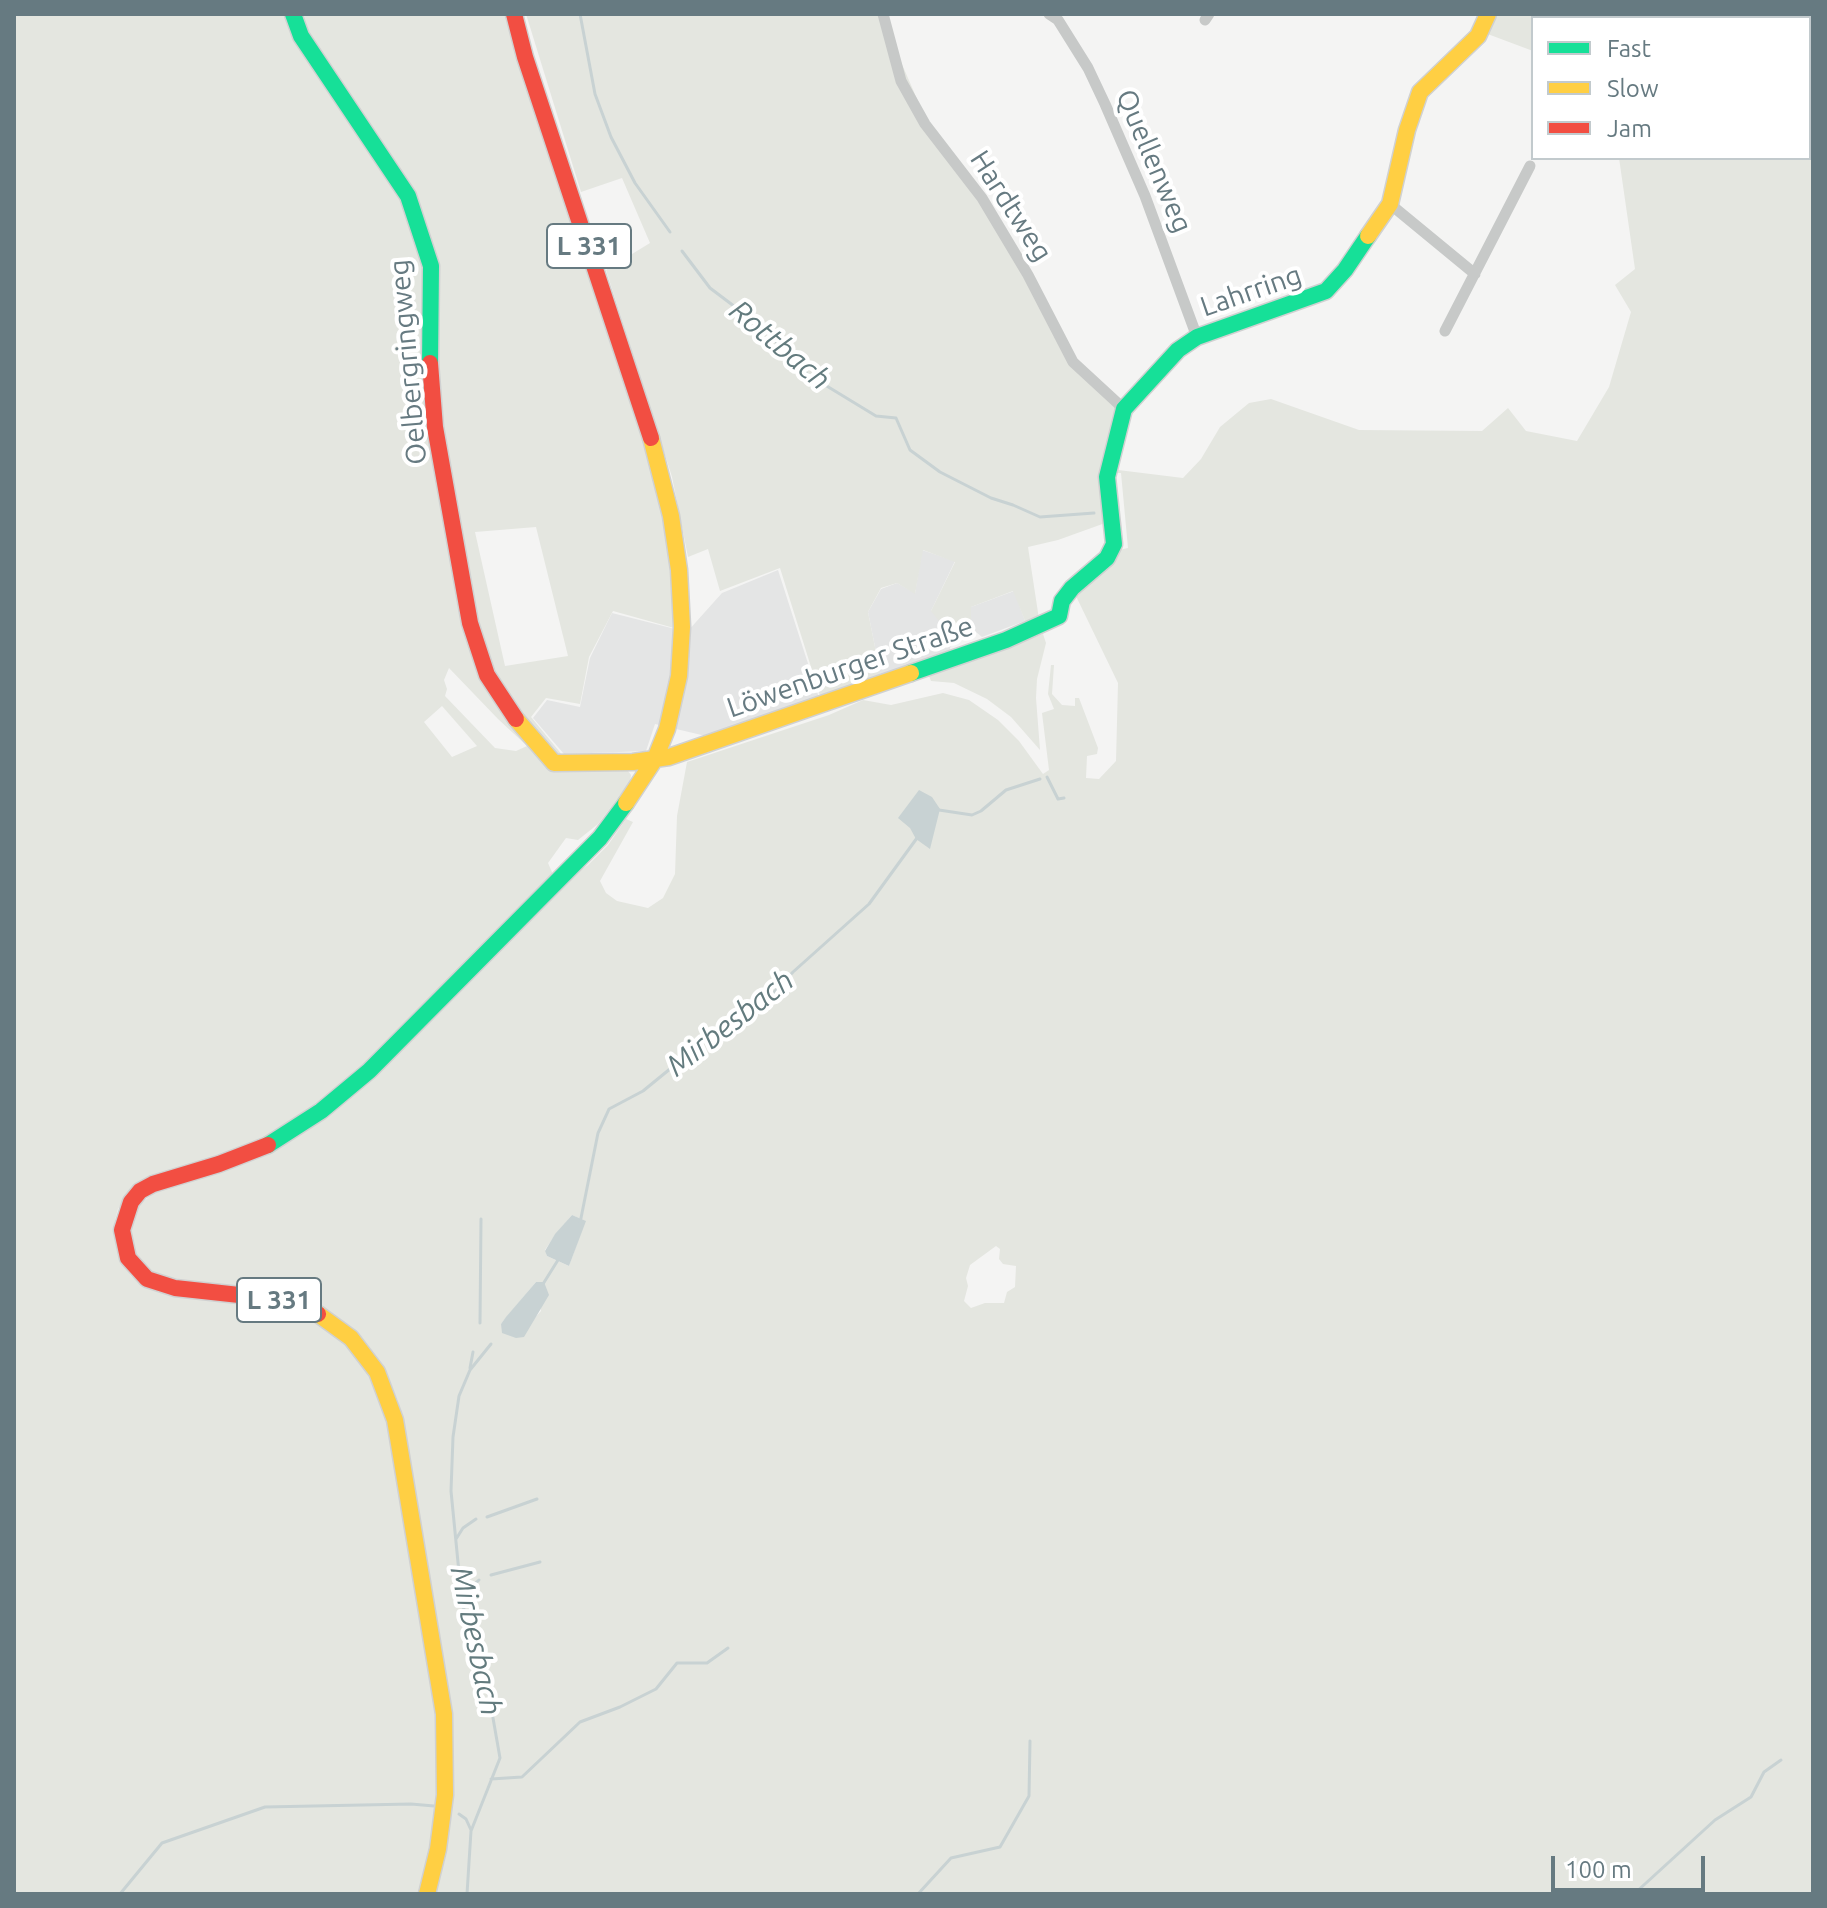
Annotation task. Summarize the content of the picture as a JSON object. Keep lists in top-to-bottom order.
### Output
{
  "streets": {
    "main road": [
      "L 331",
      "Lahrring",
      "Oelbergringweg",
      "Löwenburger Straße"
    ],
    "street": ["Quellenweg", "Hardtweg"]
  },
  "crossings": [
    ["Quellenweg", "Lahrring"],
    ["Hardtweg", "Lahrring"],
    ["L 331", "Löwenburger Straße"],
    ["Lahrring", "Löwenburger Straße"],
    ["Oelbergringweg", "Löwenburger Straße"]
  ],
  "water": ["Rottbach", "Mirbesbach"],
  "legend": ["Fast", "Slow", "Jam"],
  "scale_bar": "100 m"
}
